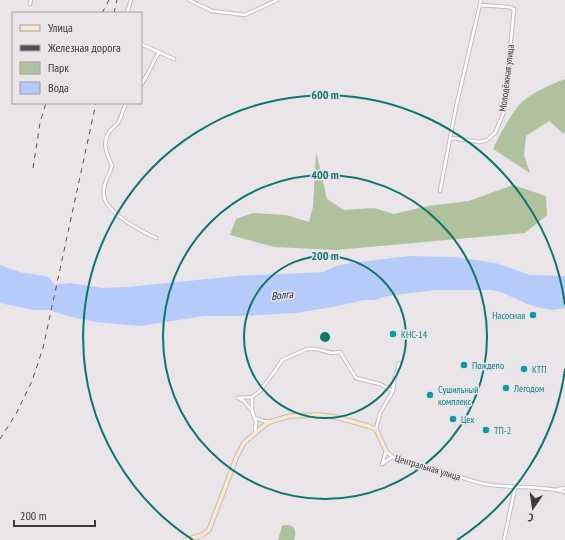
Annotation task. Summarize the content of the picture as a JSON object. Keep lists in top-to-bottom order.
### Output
{
  "streets": {
    "street": ["Молодёжная улица", "Центральная улица"]
  },
  "water": ["Волга"],
  "places": [
    "Насосная",
    "КНС-14",
    "Пождепо",
    "КТП",
    "Легодом",
    "Сушильный комплекс",
    "Цех",
    "ТП-2"
  ],
  "legend": [
    "Улица",
    "Железная дорога",
    "Парк",
    "Вода"
  ],
  "scale_bar": "200 m",
  "north": "bottom",
  "rings": ["600 m", "400 m", "200 m"]
}
